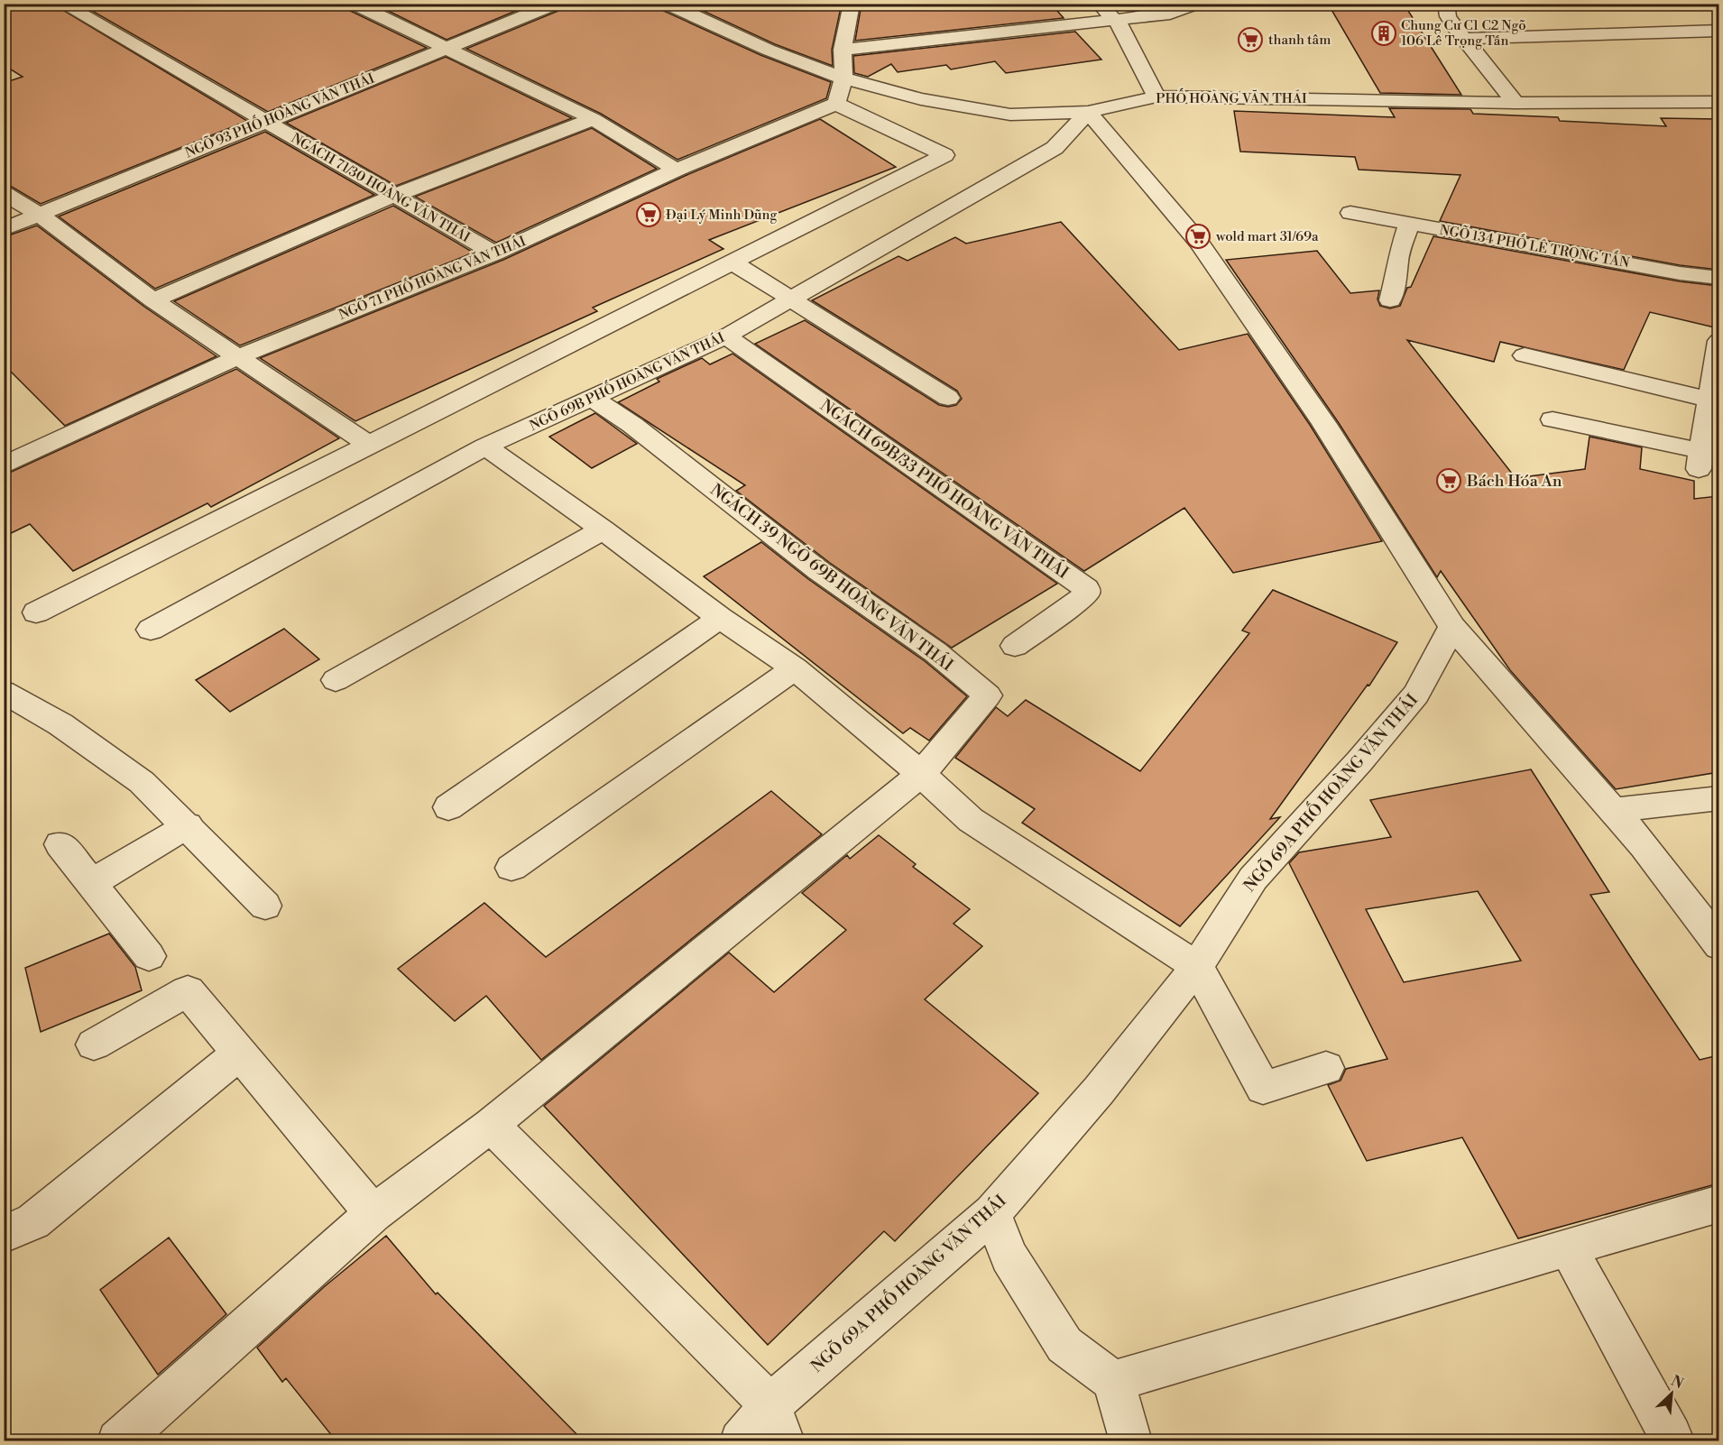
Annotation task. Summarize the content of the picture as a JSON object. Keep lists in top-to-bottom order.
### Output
{
  "streets": {
    "street": [
      "PHỐ HOÀNG VĂN THÁI",
      "NGÕ 93 PHỐ HOÀNG VĂN THÁI",
      "NGÁCH 71/30 HOÀNG VĂN THÁI",
      "NGÕ 134 PHỐ LÊ TRỌNG TẤN",
      "NGÕ 71 PHỐ HOÀNG VĂN THÁI",
      "NGÕ 69B PHỐ HOÀNG VĂN THÁI",
      "NGÁCH 69B/33 PHỐ HOÀNG VĂN THÁI",
      "NGÁCH 39 NGÕ 69B HOÀNG VĂN THÁI",
      "NGÕ 69A PHỐ HOÀNG VĂN THÁI"
    ]
  },
  "crossings": [
    ["PHỐ HOÀNG VĂN THÁI", "NGÕ 69B PHỐ HOÀNG VĂN THÁI"],
    ["NGÕ 93 PHỐ HOÀNG VĂN THÁI", "NGÁCH 71/30 HOÀNG VĂN THÁI"],
    ["NGÁCH 71/30 HOÀNG VĂN THÁI", "NGÕ 71 PHỐ HOÀNG VĂN THÁI"],
    ["NGÕ 69B PHỐ HOÀNG VĂN THÁI", "NGÁCH 69B/33 PHỐ HOÀNG VĂN THÁI"],
    ["NGÕ 69B PHỐ HOÀNG VĂN THÁI", "NGÁCH 39 NGÕ 69B HOÀNG VĂN THÁI"]
  ],
  "places": {
    "building": ["Chung Cư C1 C2 Ngõ 106 Lê Trọng Tấn"],
    "supermarket": [
      "thanh tâm",
      "Đại Lý Minh Dũng",
      "wold mart 31/69a",
      "Bách Hóa An"
    ]
  },
  "north": "top right"
}
